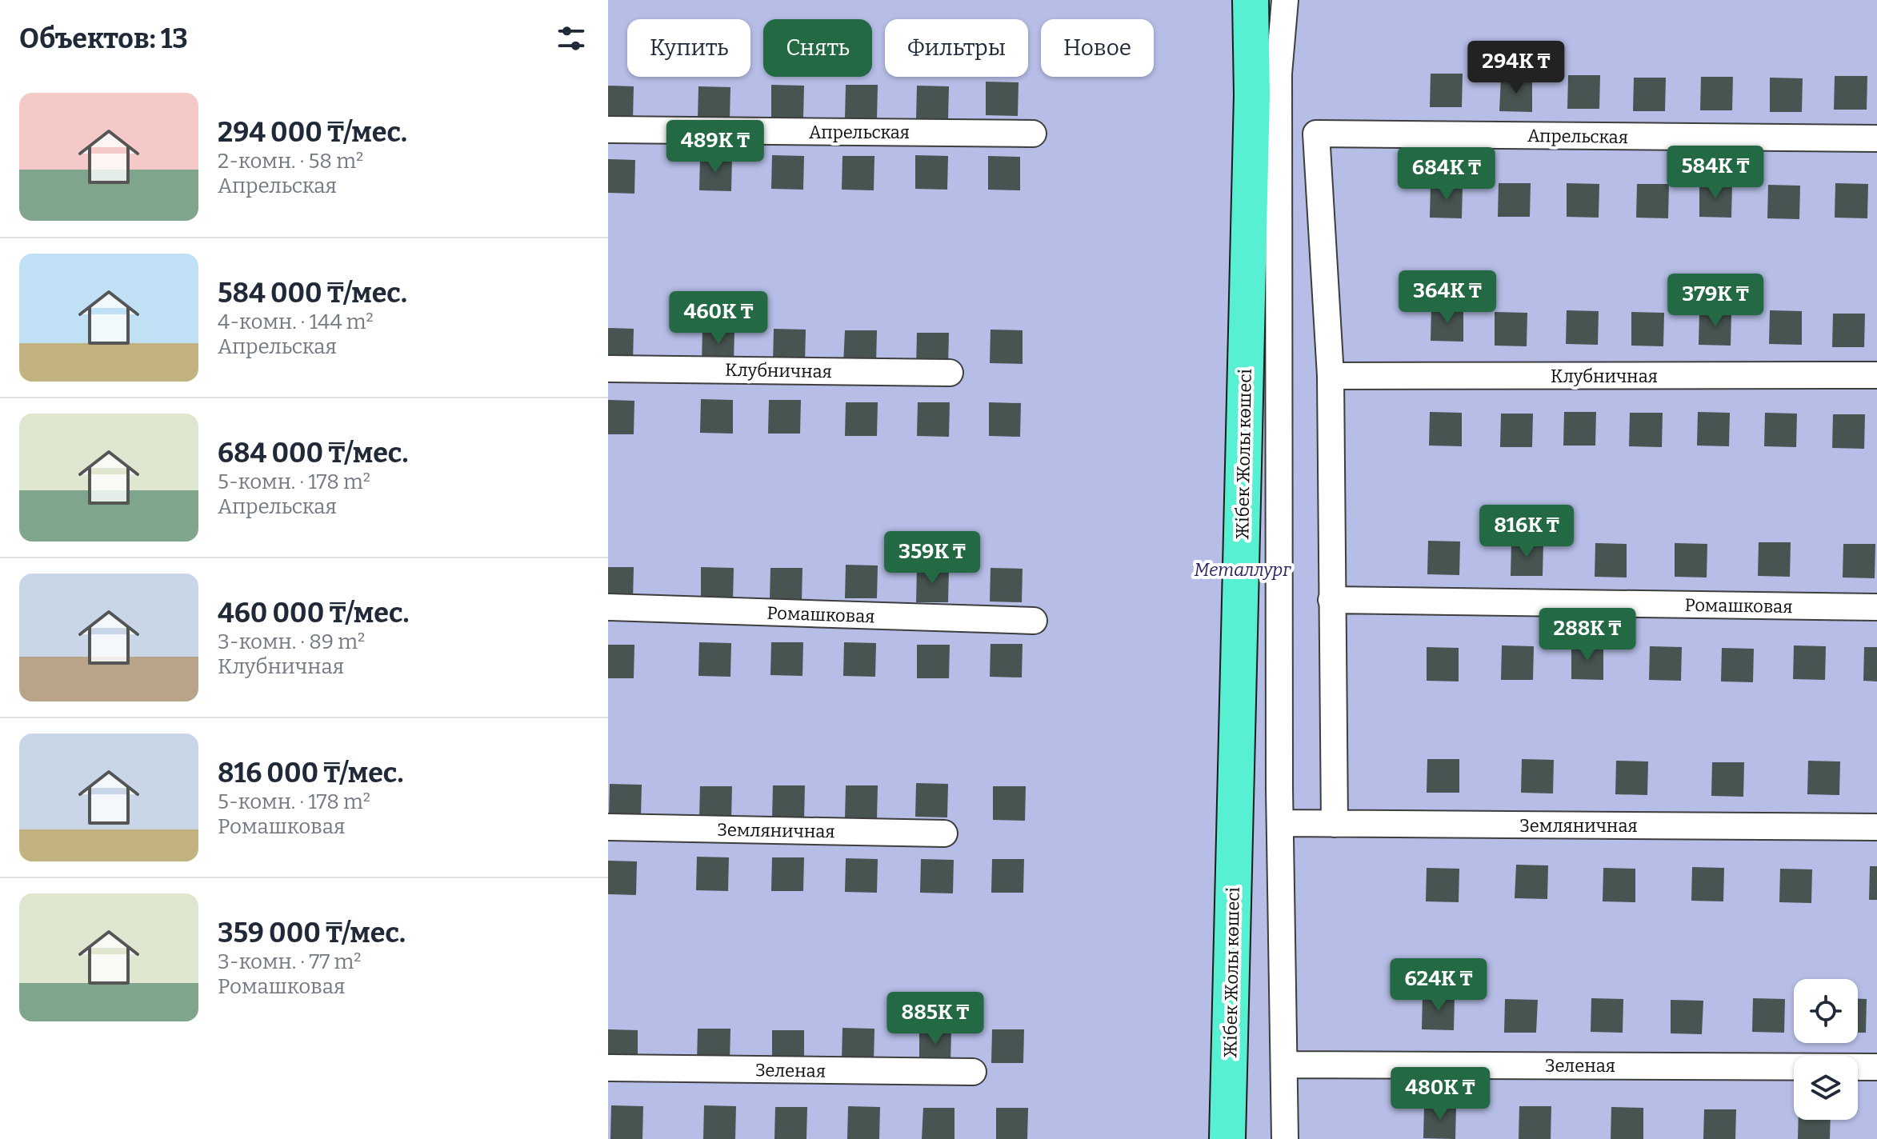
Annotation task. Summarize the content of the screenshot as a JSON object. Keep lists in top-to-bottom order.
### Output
{
  "streets": {
    "highway": ["Жібек Жолы көшесі"],
    "street": [
      "Апрельская",
      "Клубничная",
      "Ромашковая",
      "Земляничная",
      "Зеленая"
    ]
  },
  "crossings": [
    ["Апрельская", "Клубничная"]
  ],
  "parks": ["Металлург"],
  "page": {
    "heading": "Объектов: 13",
    "chip": [
      "Купить",
      "Снять",
      "Фильтры",
      "Новое"
    ],
    "price": [
      "294K ₸",
      "489K ₸",
      "584K ₸",
      "684K ₸",
      "364K ₸",
      "379K ₸",
      "460K ₸",
      "816K ₸",
      "359K ₸",
      "288K ₸",
      "624K ₸",
      "885K ₸",
      "480K ₸"
    ],
    "list": [
      {
        "name": "294 000 ₸/мес.",
        "note": "2-комн. · 58 m² · Апрельская"
      },
      {
        "name": "584 000 ₸/мес.",
        "note": "4-комн. · 144 m² · Апрельская"
      },
      {
        "name": "684 000 ₸/мес.",
        "note": "5-комн. · 178 m² · Апрельская"
      },
      {
        "name": "460 000 ₸/мес.",
        "note": "3-комн. · 89 m² · Клубничная"
      },
      {
        "name": "816 000 ₸/мес.",
        "note": "5-комн. · 178 m² · Ромашковая"
      },
      {
        "name": "359 000 ₸/мес.",
        "note": "3-комн. · 77 m² · Ромашковая"
      }
    ]
  }
}
